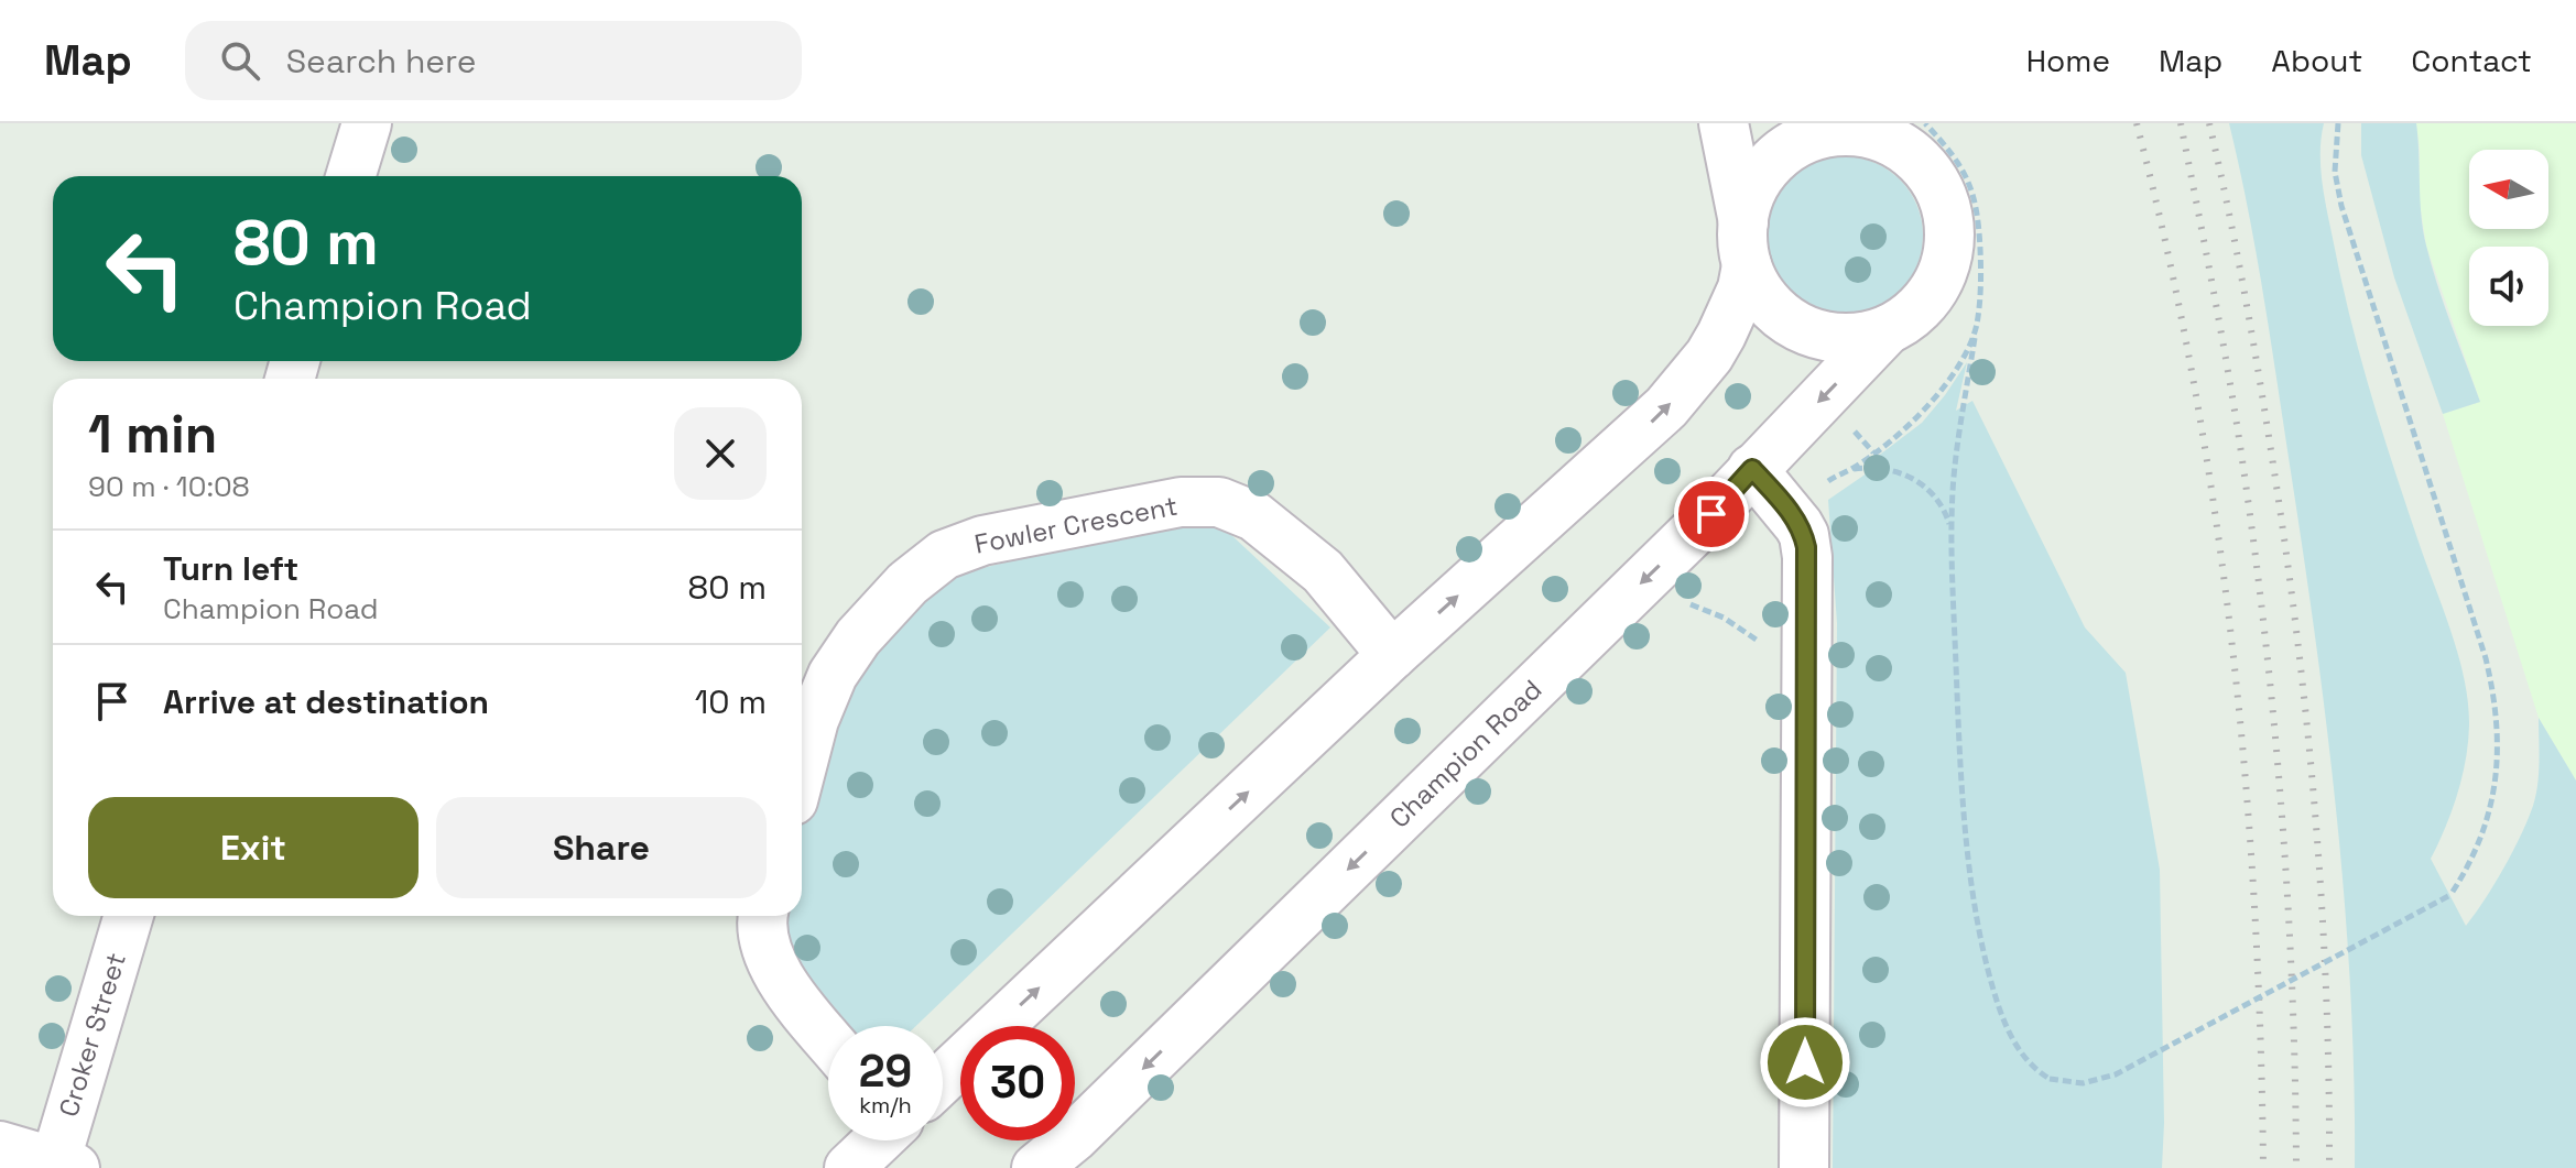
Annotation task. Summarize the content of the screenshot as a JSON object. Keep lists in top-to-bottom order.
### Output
{
  "streets": {
    "street": ["Fowler Crescent", "Champion Road", "Croker Street"]
  },
  "north": "left",
  "page": {
    "header": "Map",
    "search": "Search here",
    "nav": [
      "Home",
      "Map",
      "About",
      "Contact"
    ],
    "turn": ["80 m", "Champion Road"],
    "heading": ["1 min", "90 m · 10:08"],
    "list": [
      {
        "name": "Turn left",
        "note": "Champion Road",
        "value": "80 m"
      },
      {
        "name": "Arrive at destination",
        "value": "10 m"
      }
    ],
    "buttons": ["Exit", "Share"],
    "speed": "29 km/h",
    "limit": "30"
  }
}
